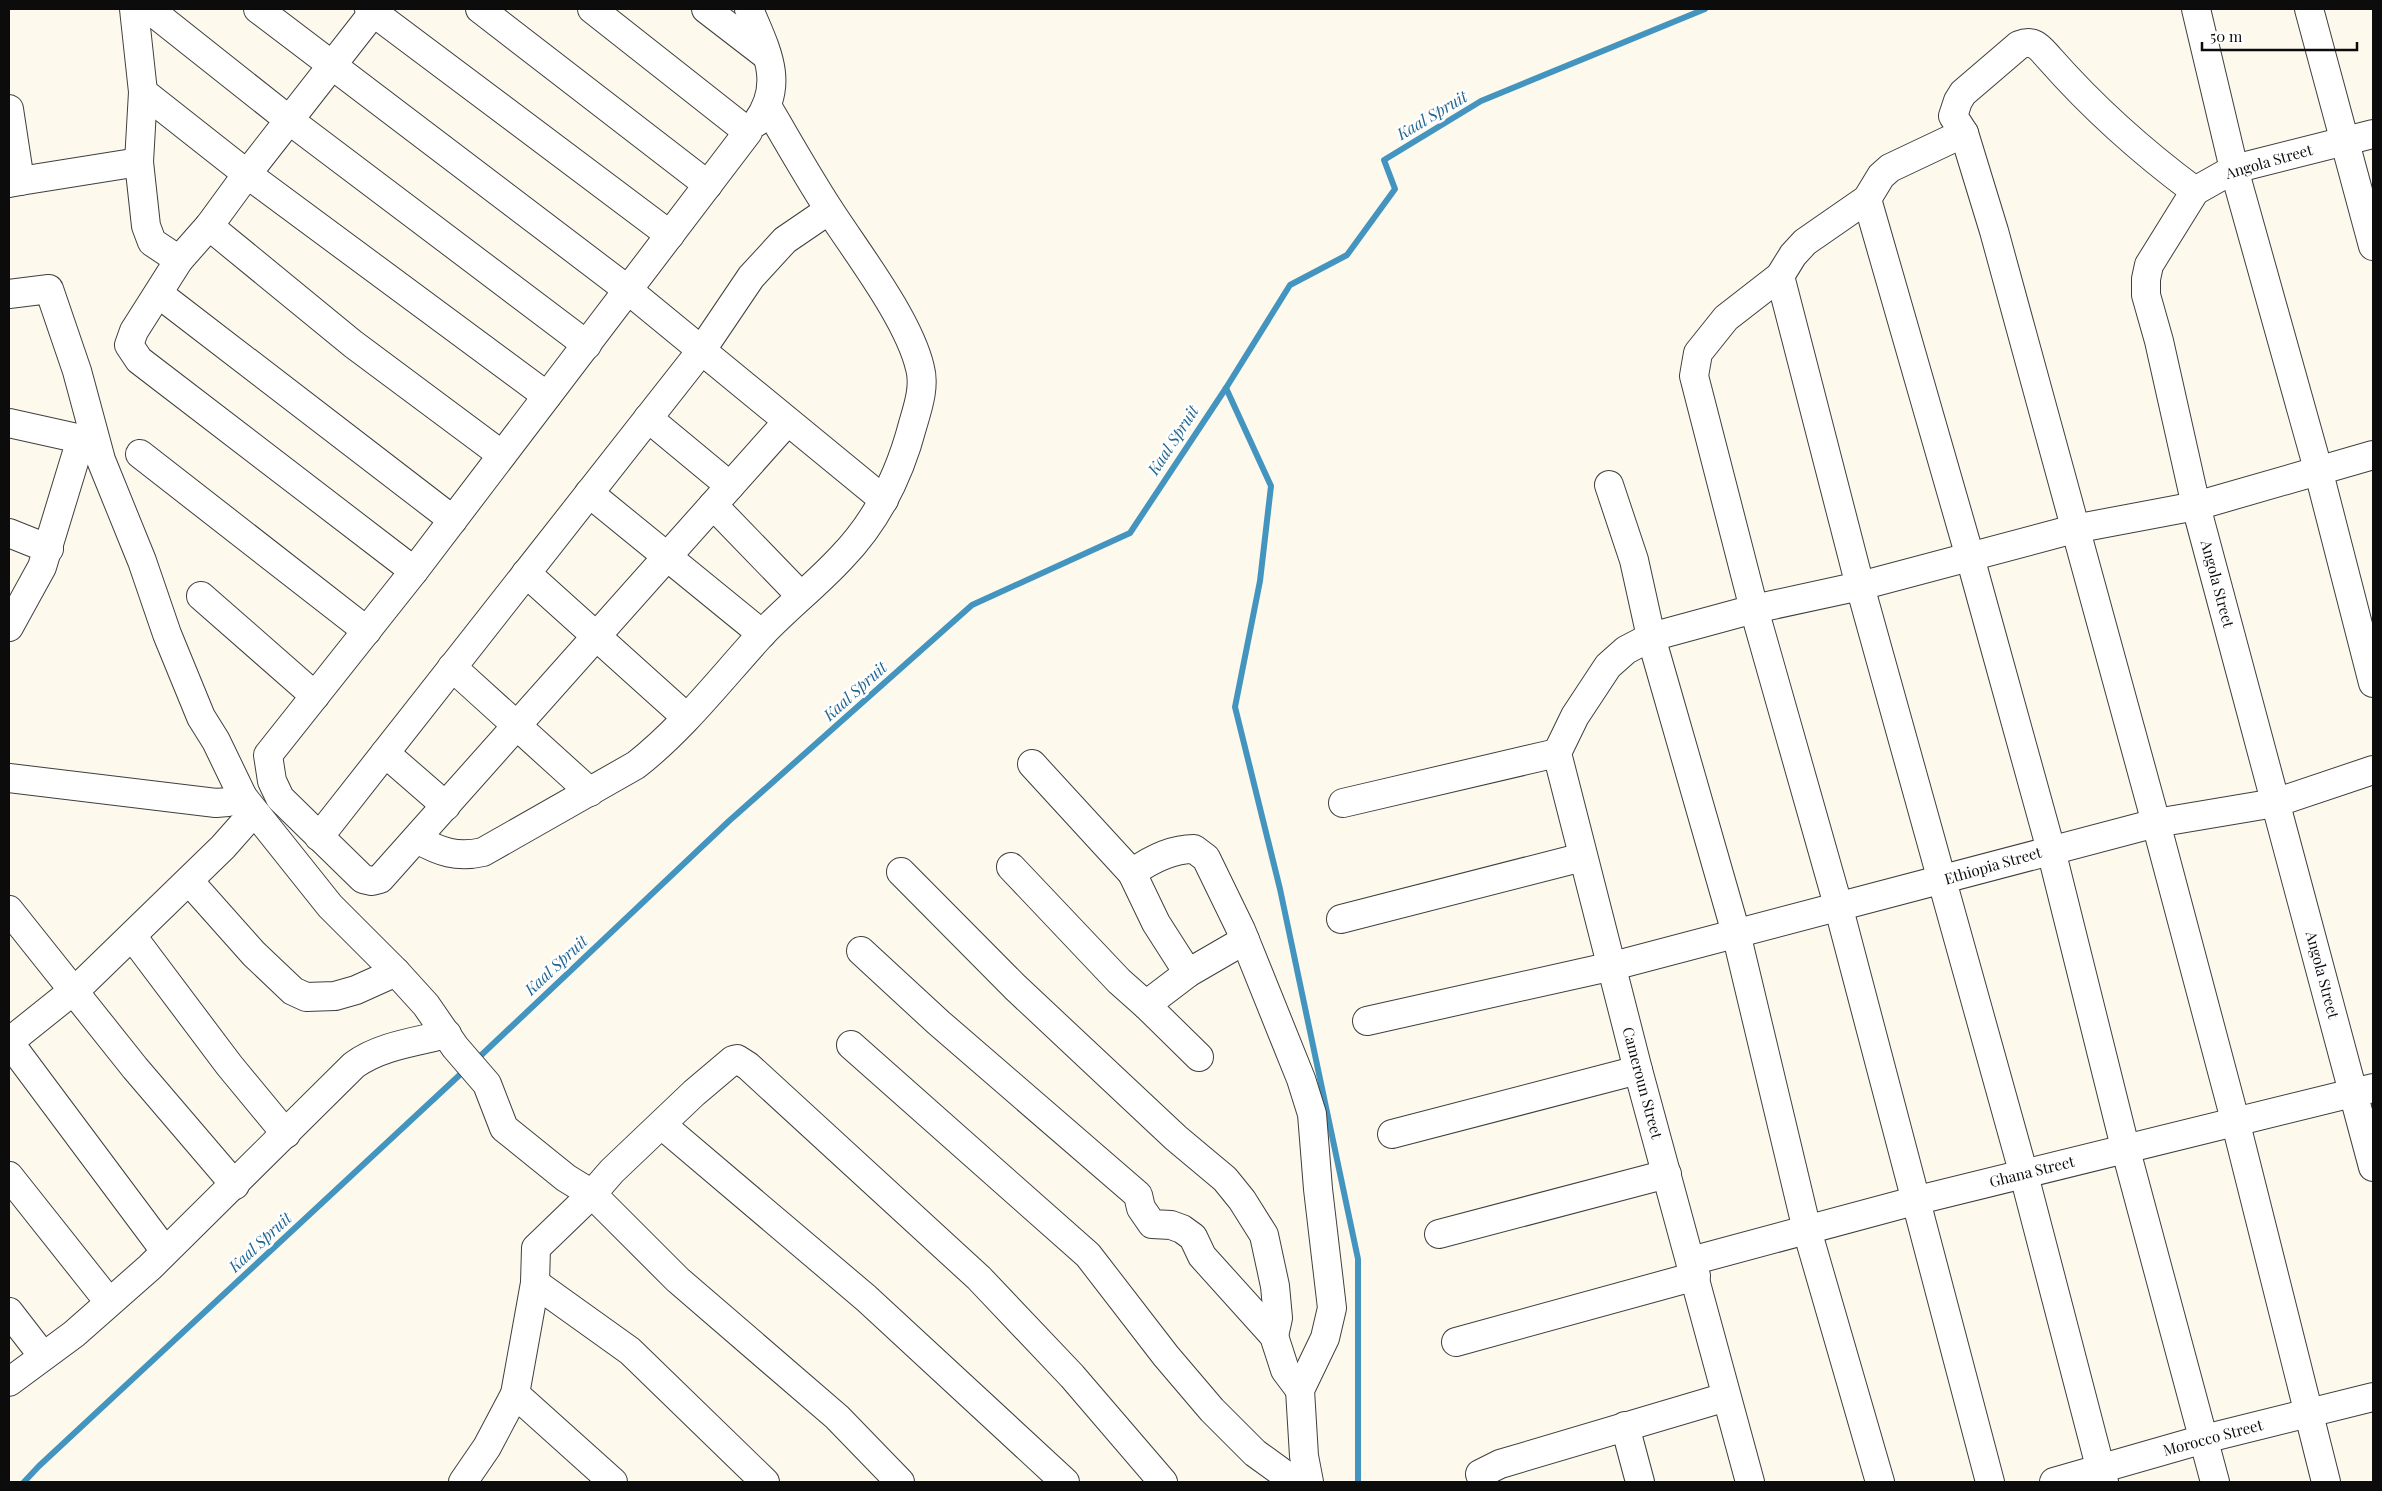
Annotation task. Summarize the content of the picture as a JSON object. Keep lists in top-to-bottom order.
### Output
{
  "streets": {
    "street": [
      "Angola Street",
      "Ethiopia Street",
      "Cameroun Street",
      "Ghana Street",
      "Morocco Street"
    ]
  },
  "crossings": [
    ["Angola Street", "Ethiopia Street"],
    ["Angola Street", "Ghana Street"],
    ["Ethiopia Street", "Cameroun Street"],
    ["Cameroun Street", "Ghana Street"]
  ],
  "water": ["Kaal Spruit"],
  "scale_bar": "50 m"
}
